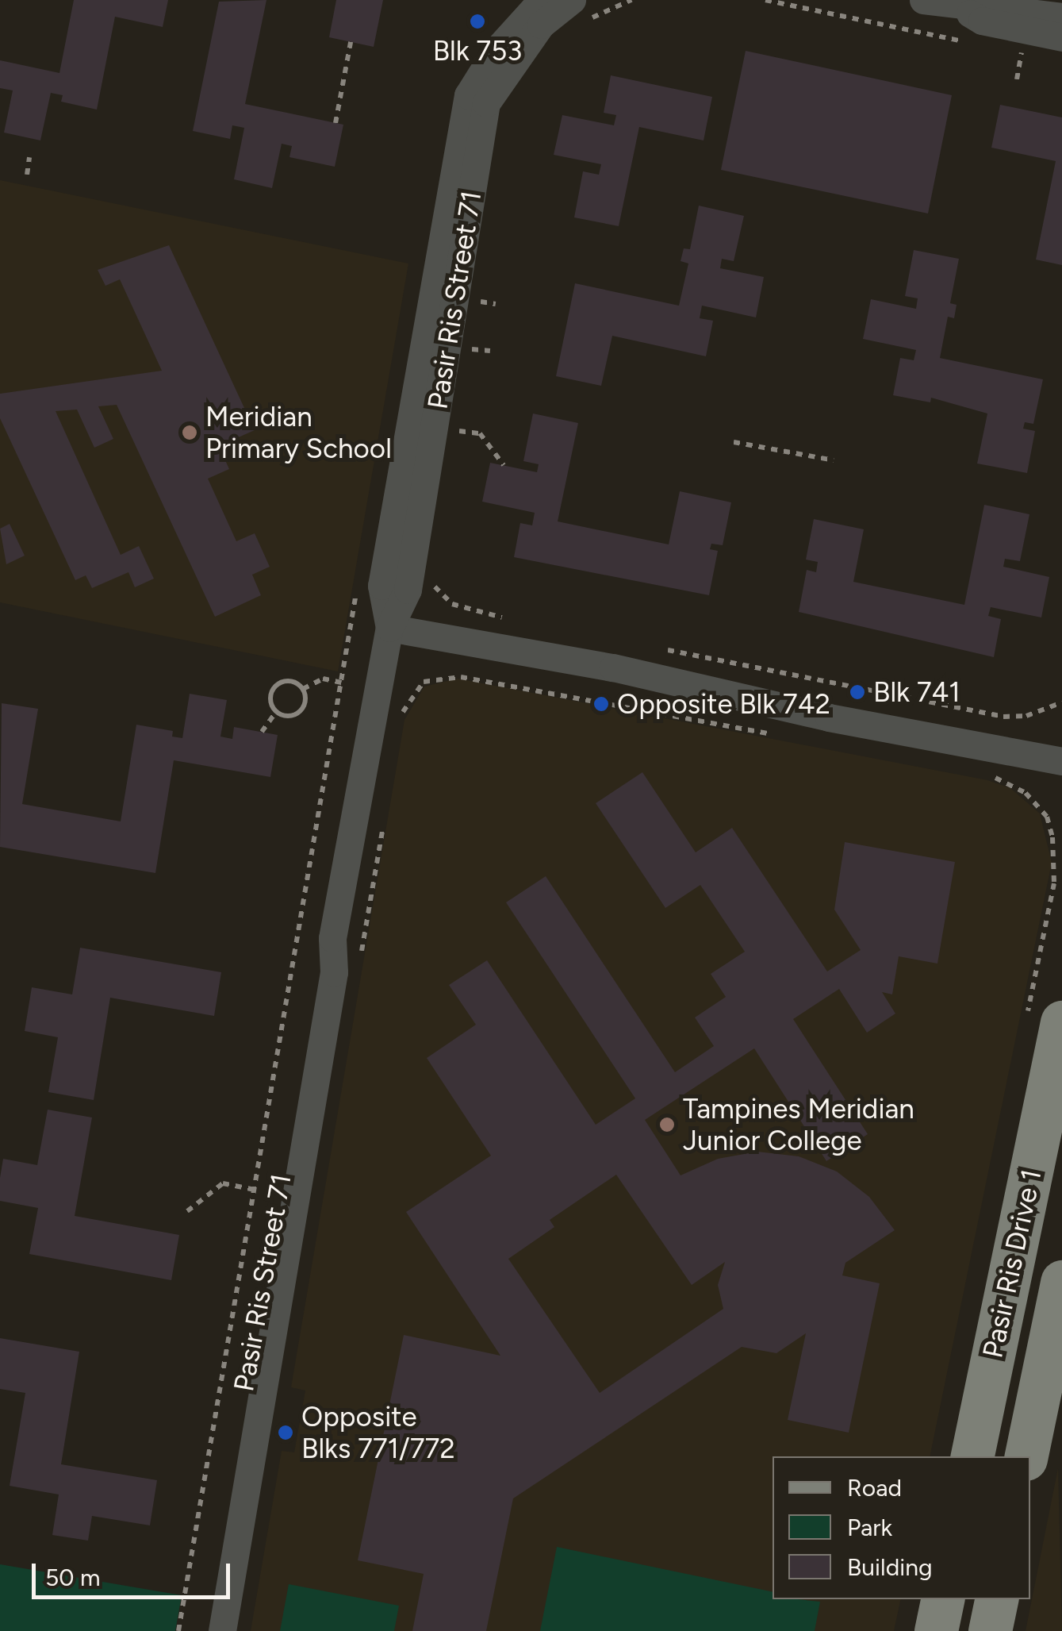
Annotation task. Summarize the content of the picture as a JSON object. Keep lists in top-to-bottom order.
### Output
{
  "streets": {
    "main road": ["Pasir Ris Drive 1"],
    "street": ["Pasir Ris Street 71"]
  },
  "places": [
    "Blk 753",
    "Meridian Primary School",
    "Blk 741",
    "Opposite Blk 742",
    "Tampines Meridian Junior College",
    "Opposite Blks 771/772"
  ],
  "legend": ["Road", "Park", "Building"],
  "scale_bar": "50 m"
}
